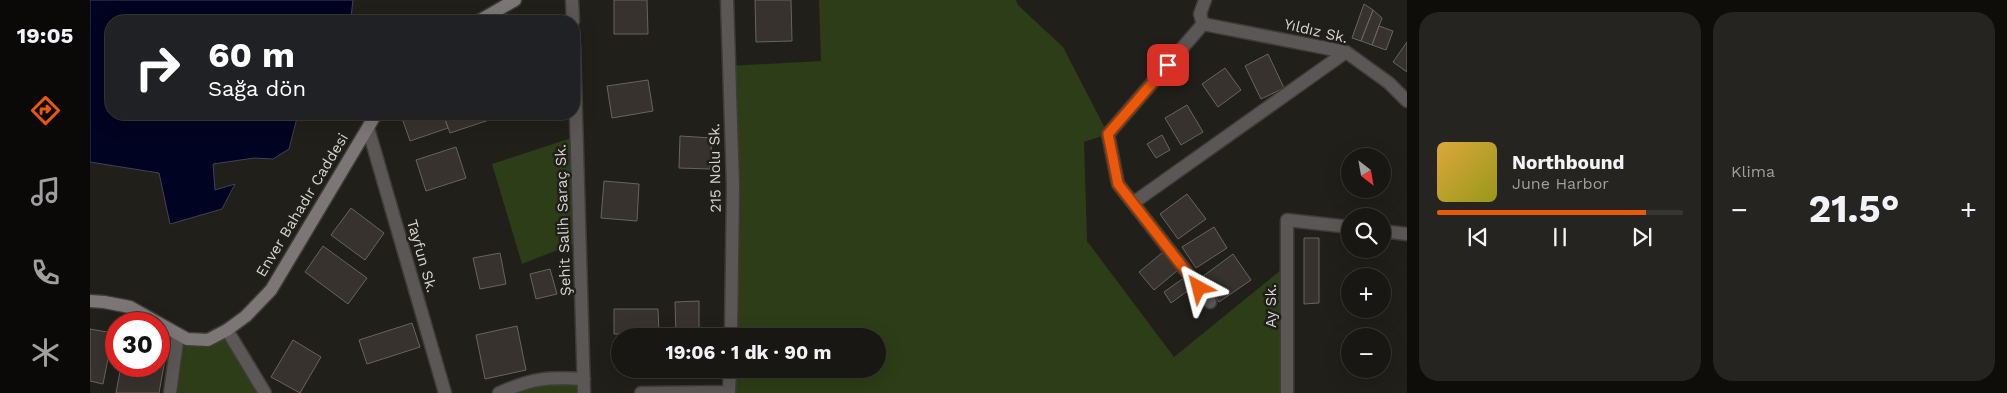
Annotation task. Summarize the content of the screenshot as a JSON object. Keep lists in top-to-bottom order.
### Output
{
  "streets": {
    "main road": ["Enver Bahadır Caddesi"],
    "street": [
      "Yıldız Sk.",
      "215 Nolu Sk.",
      "Şehit Salih Saraç Sk.",
      "Tayfun Sk.",
      "Ay Sk."
    ]
  },
  "crossings": [
    ["Enver Bahadır Caddesi", "Tayfun Sk."]
  ],
  "north": "bottom right",
  "page": {
    "tabs": "19:05",
    "tile": "Klima",
    "turn": ["60 m", "Sağa dön"],
    "song": ["Northbound", "June Harbor"],
    "map_buttons": ["+", "−"],
    "heat": ["−", "21.5°", "+"],
    "limit": "30",
    "trip": "19:06 · 1 dk · 90 m"
  }
}
